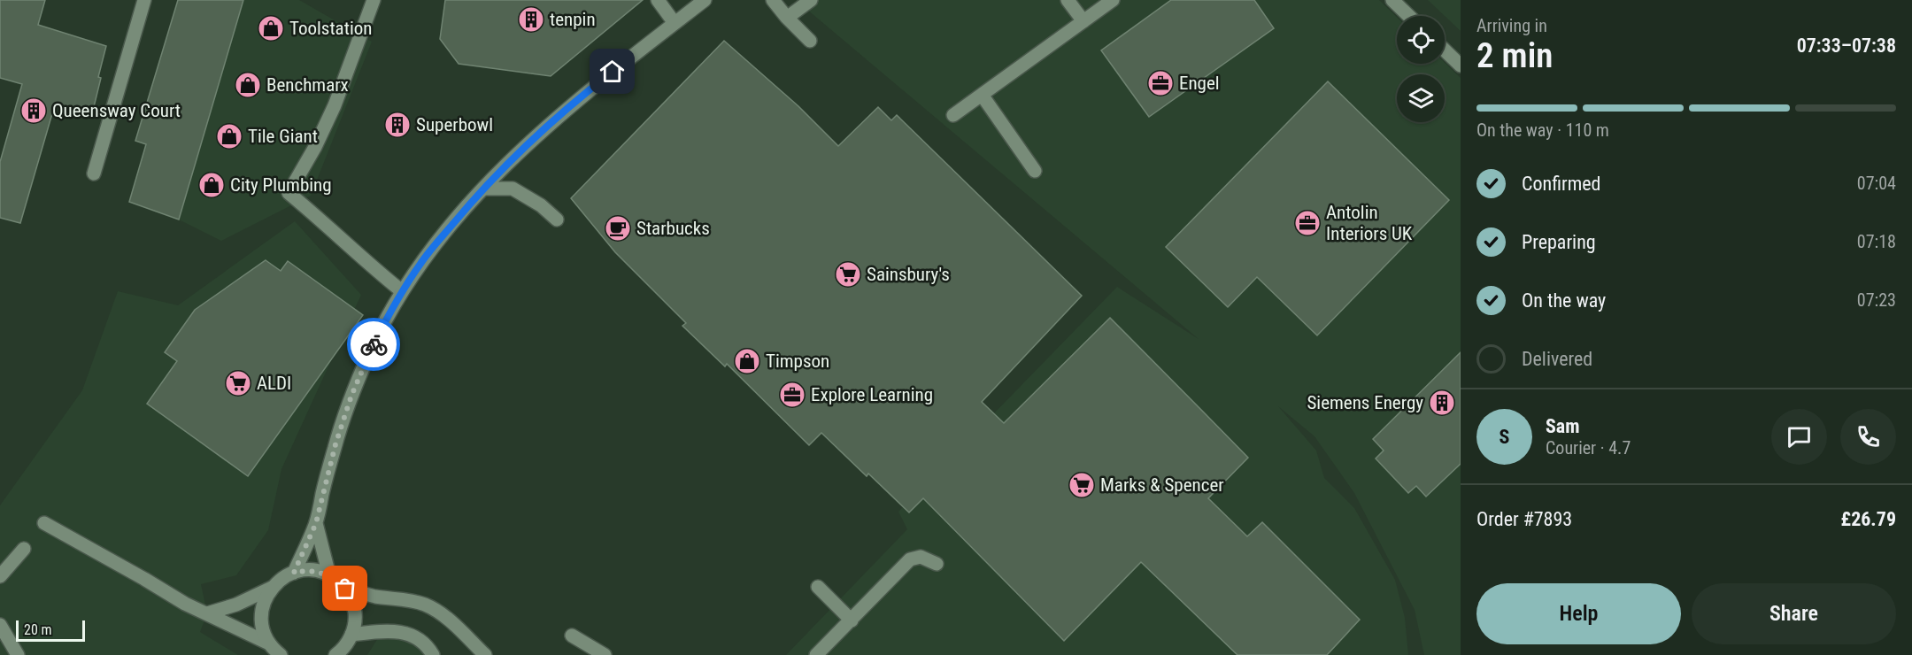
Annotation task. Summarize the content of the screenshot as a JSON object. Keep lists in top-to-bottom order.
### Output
{
  "places": {
    "building": [
      "tenpin",
      "Queensway Court",
      "Superbowl",
      "Siemens Energy"
    ],
    "shop": [
      "Toolstation",
      "Benchmarx",
      "Tile Giant",
      "City Plumbing",
      "Timpson"
    ],
    "office": ["Engel", "Antolin Interiors UK", "Explore Learning"],
    "cafe": ["Starbucks"],
    "supermarket": ["Sainsbury's", "ALDI", "Marks & Spencer"]
  },
  "scale_bar": "20 m",
  "page": {
    "heading": ["2 min", "Arriving in", "07:33–07:38"],
    "panel": [
      "Sam",
      "Courier · 4.7",
      "Order #7893",
      "£26.79"
    ],
    "bar": "On the way · 110 m",
    "list": [
      ["Confirmed", "07:04"],
      ["Preparing", "07:18"],
      ["On the way", "07:23"],
      "Delivered"
    ],
    "round": "S",
    "buttons": ["Help", "Share"],
    "scale": "20 m"
  }
}
